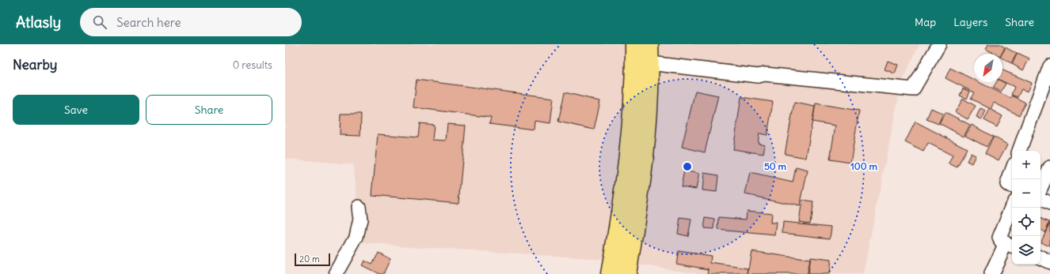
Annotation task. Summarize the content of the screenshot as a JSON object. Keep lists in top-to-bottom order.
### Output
{
  "scale_bar": "20 m",
  "north": "bottom left",
  "page": {
    "header": "Atlasly",
    "search": "Search here",
    "nav": ["Map", "Layers", "Share"],
    "heading": ["Nearby", "0 results"],
    "buttons": ["Save", "Share"],
    "map_buttons": ["+", "−"],
    "scale": "20 m"
  },
  "rings": ["50 m", "100 m"]
}
